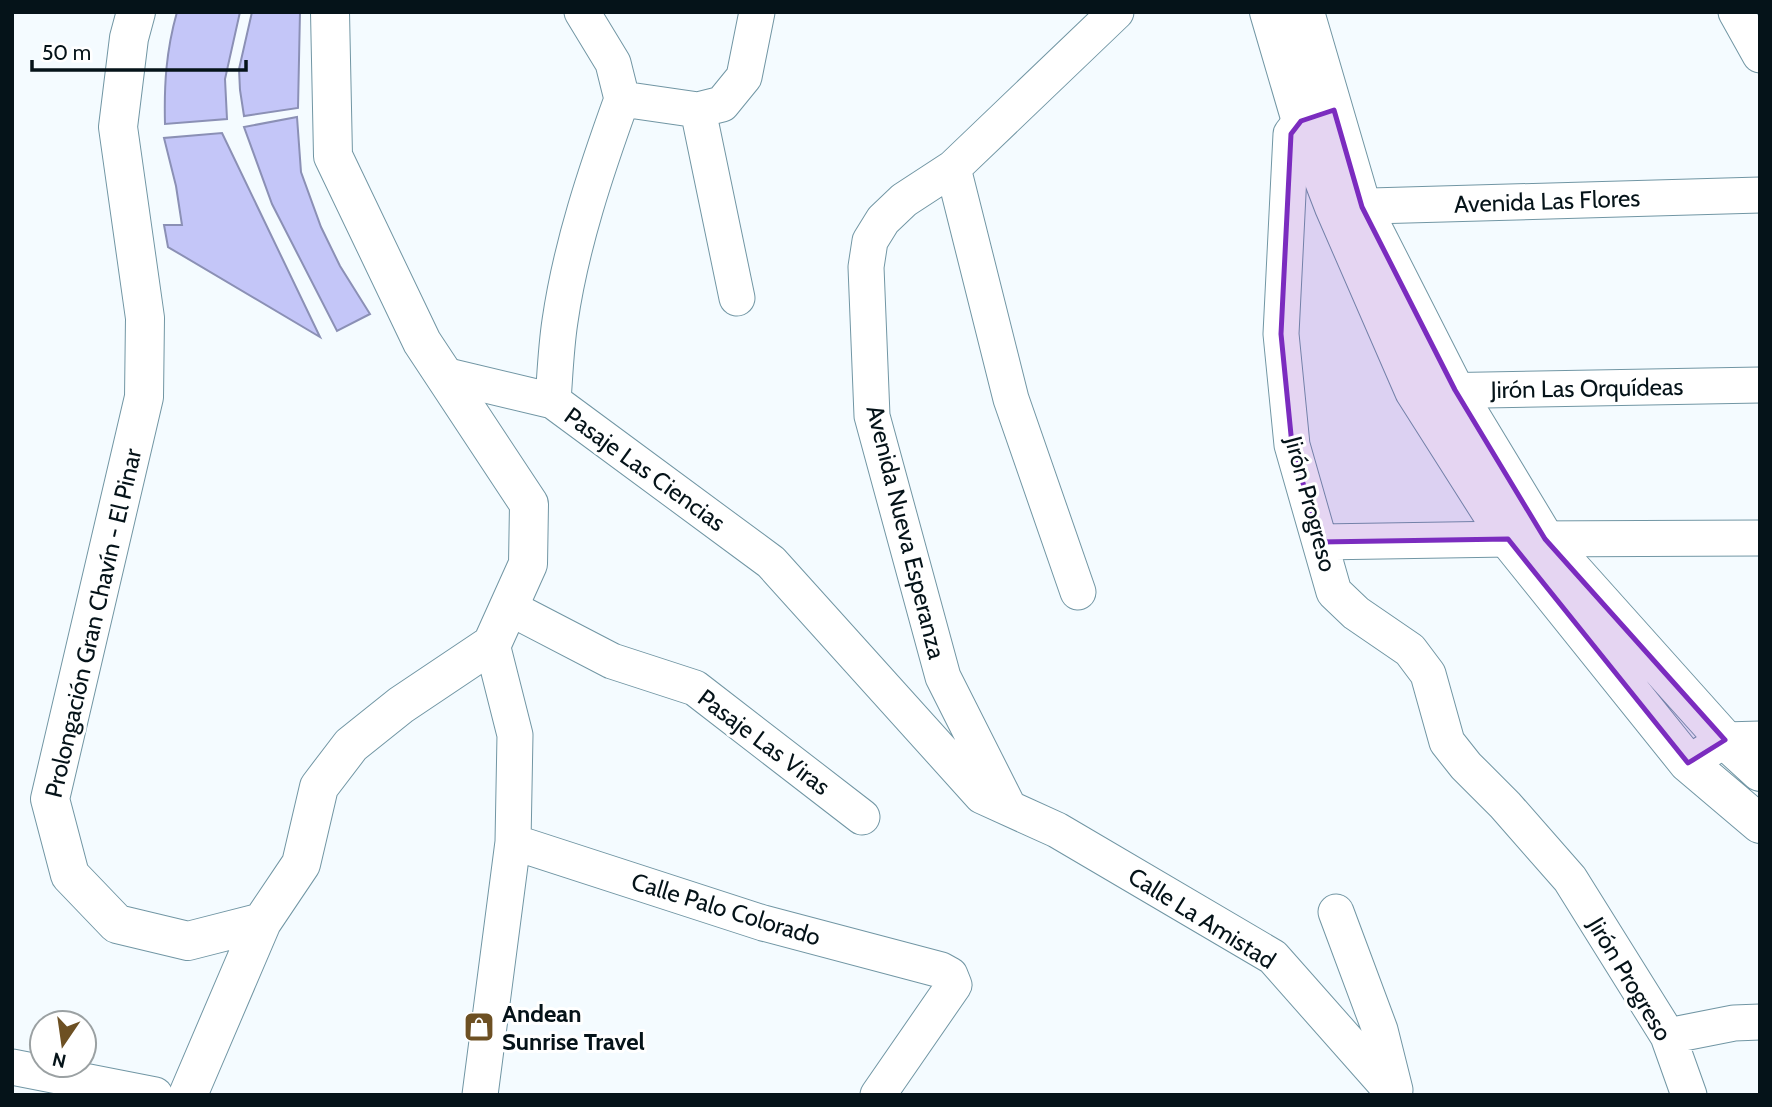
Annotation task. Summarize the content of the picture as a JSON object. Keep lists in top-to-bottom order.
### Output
{
  "streets": {
    "main road": ["Prolongación Gran Chavín - El Pinar"],
    "street": [
      "Avenida Las Flores",
      "Jirón Las Orquídeas",
      "Pasaje Las Ciencias",
      "Jirón Progreso",
      "Avenida Nueva Esperanza",
      "Pasaje Las Viras",
      "Calle Palo Colorado",
      "Calle La Amistad"
    ]
  },
  "crossings": [
    ["Pasaje Las Ciencias", "Avenida Nueva Esperanza"],
    ["Pasaje Las Ciencias", "Calle La Amistad"],
    ["Avenida Nueva Esperanza", "Calle La Amistad"]
  ],
  "places": {
    "shop": ["Andean Sunrise Travel"]
  },
  "scale_bar": "50 m",
  "north": "bottom"
}
